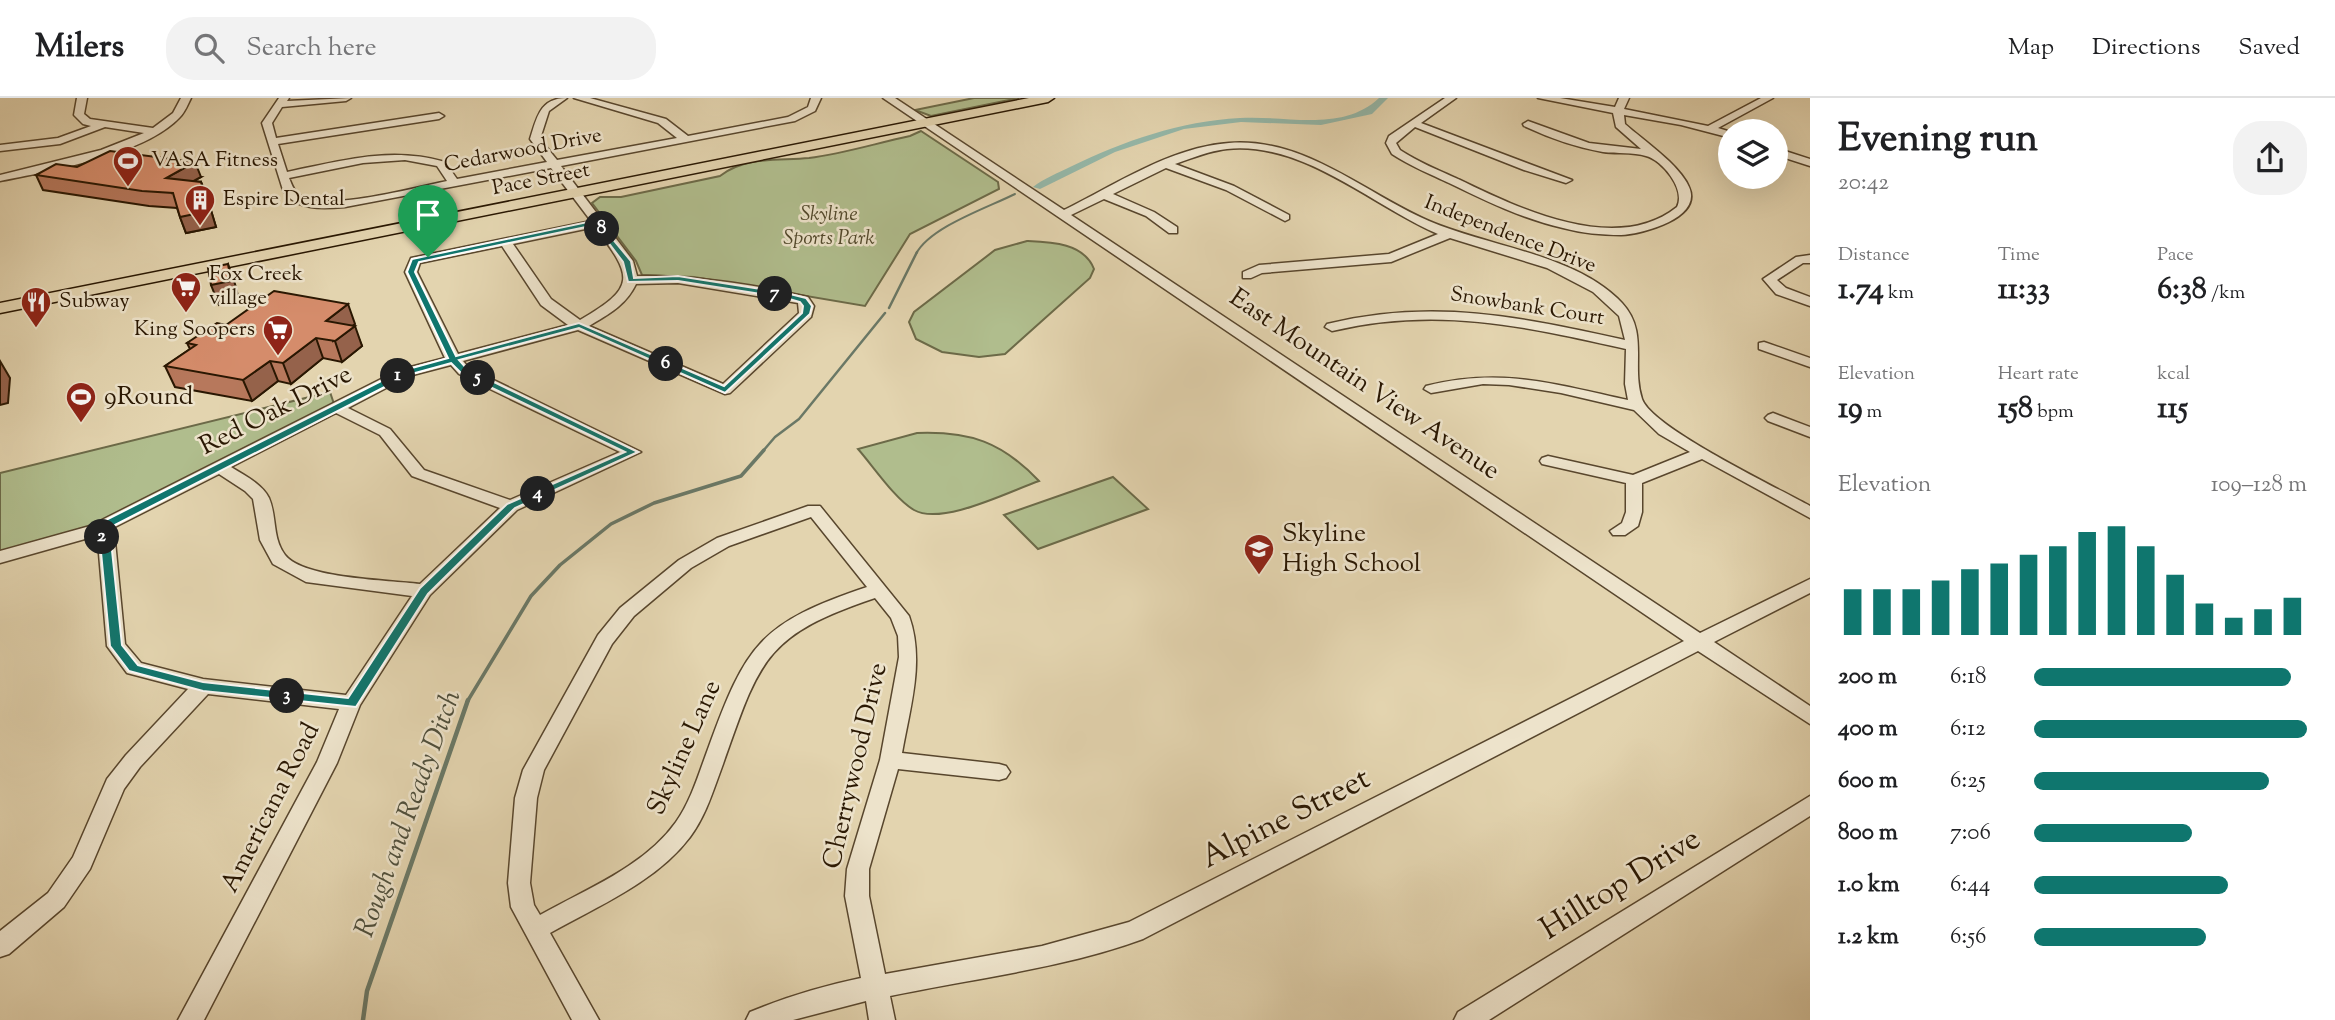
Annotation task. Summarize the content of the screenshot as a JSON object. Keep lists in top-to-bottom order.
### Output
{
  "streets": {
    "main road": ["Pace Street"],
    "street": [
      "Cedarwood Drive",
      "Independence Drive",
      "Snowbank Court",
      "East Mountain View Avenue",
      "Red Oak Drive",
      "Skyline Lane",
      "Cherrywood Drive",
      "Americana Road",
      "Alpine Street",
      "Hilltop Drive"
    ]
  },
  "crossings": [
    ["Pace Street", "East Mountain View Avenue"],
    ["Independence Drive", "Snowbank Court"],
    ["Independence Drive", "East Mountain View Avenue"],
    ["East Mountain View Avenue", "Alpine Street"],
    ["Red Oak Drive", "Americana Road"],
    ["Skyline Lane", "Cherrywood Drive"],
    ["Cherrywood Drive", "Alpine Street"]
  ],
  "water": ["Rough and Ready Ditch"],
  "parks": ["Skyline Sports Park"],
  "places": {
    "sports": ["VASA Fitness", "9Round"],
    "building": ["Espire Dental"],
    "supermarket": ["Fox Creek village", "King Soopers"],
    "restaurant": ["Subway"],
    "school or university": ["Skyline High School"]
  },
  "page": {
    "header": "Milers",
    "search": "Search here",
    "nav": ["Map", "Directions", "Saved"],
    "heading": ["Evening run", "20:42"],
    "pins": [
      "8",
      "7",
      "6",
      "1",
      "5",
      "4",
      "2",
      "3"
    ],
    "stats": [
      ["Distance", "1.74 km"],
      ["Time", "11:33"],
      ["Pace", "6:38 /km"],
      ["Elevation", "19 m"],
      ["Heart rate", "158 bpm"],
      ["kcal", "115"]
    ],
    "chart": ["Elevation", "109–128 m"],
    "list": [
      {
        "name": "200 m",
        "note": "6:18"
      },
      {
        "name": "400 m",
        "note": "6:12"
      },
      {
        "name": "600 m",
        "note": "6:25"
      },
      {
        "name": "800 m",
        "note": "7:06"
      },
      {
        "name": "1.0 km",
        "note": "6:44"
      },
      {
        "name": "1.2 km",
        "note": "6:56"
      }
    ]
  }
}
